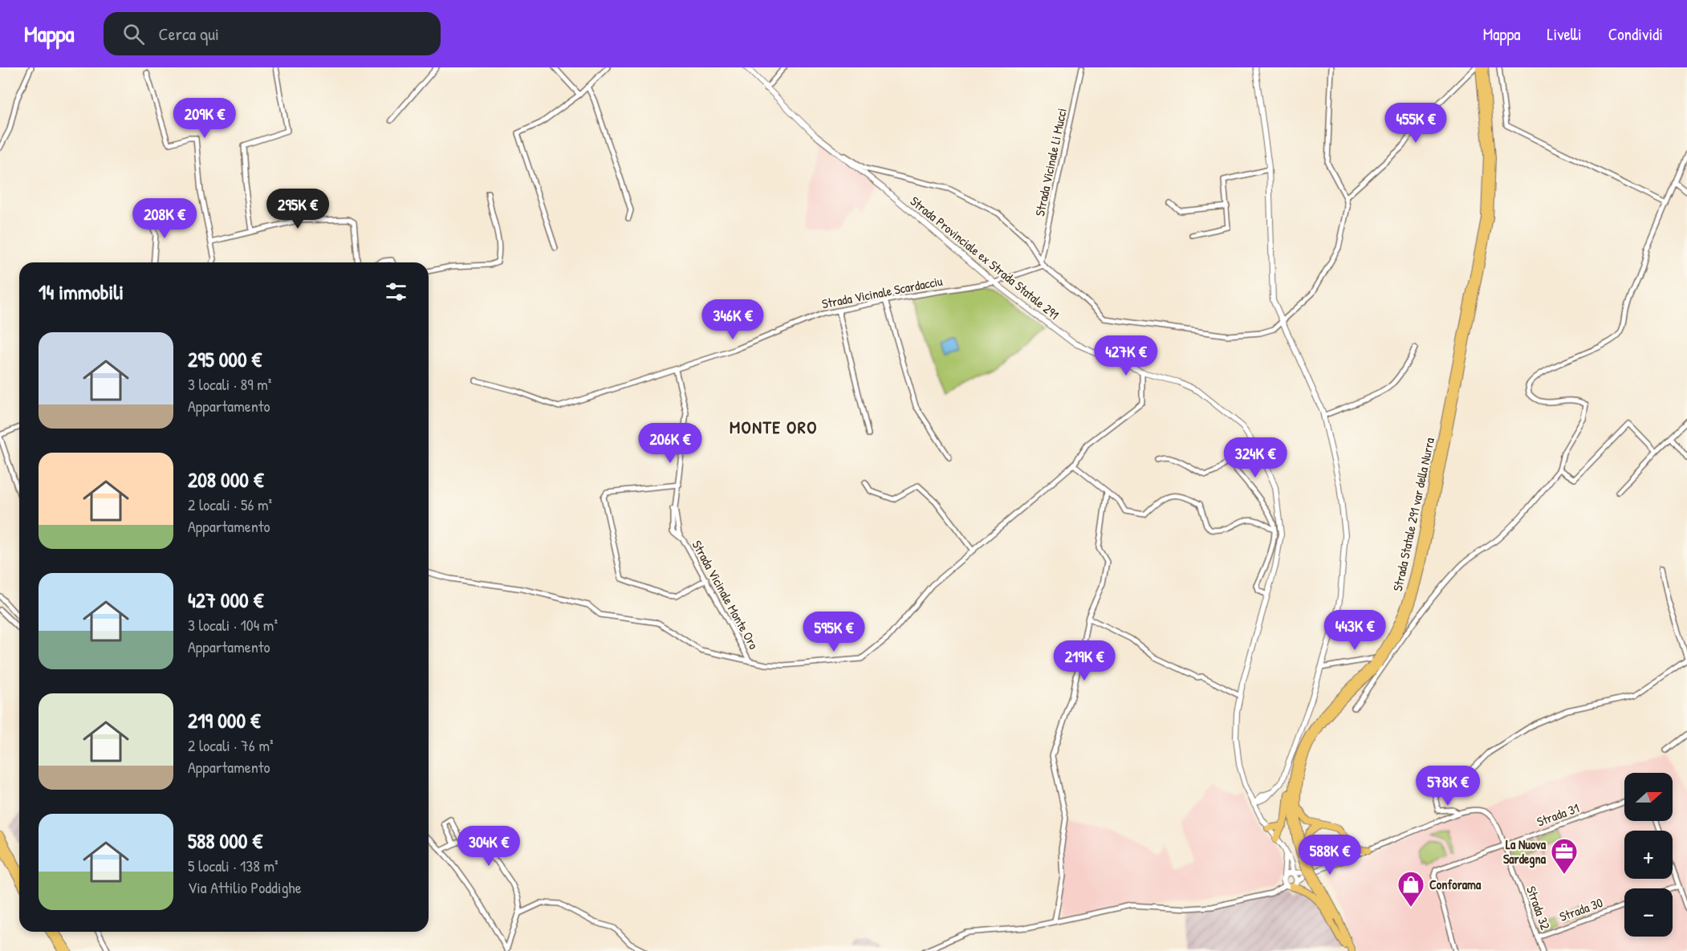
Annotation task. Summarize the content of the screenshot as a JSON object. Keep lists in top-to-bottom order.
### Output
{
  "streets": {
    "highway": ["Strada Statale 291 var della Nurra"],
    "street": [
      "Strada Vicinale Li Mucci",
      "Strada Provinciale ex Strada Statale 291",
      "Strada Vicinale Scardacciu",
      "Strada Vicinale Monte Oro",
      "Strada 31",
      "Strada 32",
      "Strada 30"
    ]
  },
  "crossings": [
    ["Strada Vicinale Li Mucci", "Strada Vicinale Scardacciu"],
    ["Strada Provinciale ex Strada Statale 291", "Strada Vicinale Scardacciu"],
    ["Strada Vicinale Scardacciu", "Strada Vicinale Monte Oro"],
    ["Strada 31", "Strada 32"],
    ["Strada 32", "Strada 30"]
  ],
  "districts": ["MONTE ORO"],
  "places": {
    "office": ["La Nuova Sardegna"],
    "shop": ["Conforama"]
  },
  "north": "right",
  "page": {
    "header": "Mappa",
    "search": "Cerca qui",
    "nav": ["Mappa", "Livelli", "Condividi"],
    "price": [
      "209K €",
      "455K €",
      "295K €",
      "208K €",
      "346K €",
      "427K €",
      "206K €",
      "324K €",
      "443K €",
      "595K €",
      "219K €",
      "578K €",
      "304K €",
      "588K €"
    ],
    "heading": "14 immobili",
    "list": [
      {
        "name": "295 000 €",
        "note": "3 locali · 89 m² · Appartamento"
      },
      {
        "name": "208 000 €",
        "note": "2 locali · 56 m² · Appartamento"
      },
      {
        "name": "427 000 €",
        "note": "3 locali · 104 m² · Appartamento"
      },
      {
        "name": "219 000 €",
        "note": "2 locali · 76 m² · Appartamento"
      },
      {
        "name": "588 000 €",
        "note": "5 locali · 138 m² · Via Attilio Poddighe"
      }
    ],
    "map_buttons": ["+", "−"]
  }
}
